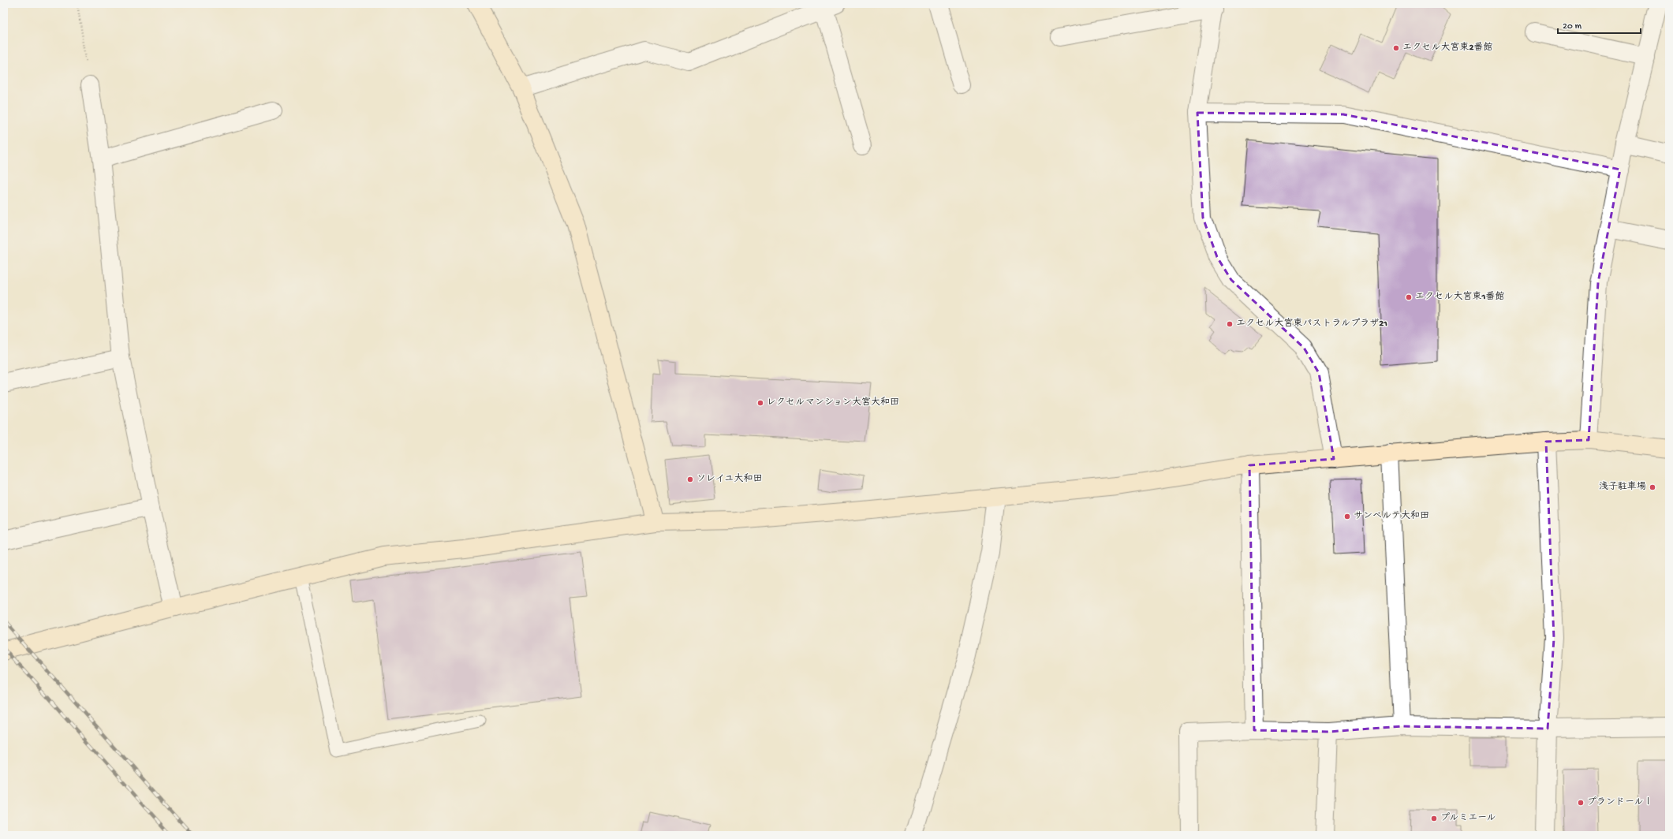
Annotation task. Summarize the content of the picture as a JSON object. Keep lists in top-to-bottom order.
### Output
{
  "places": [
    "エクセル大宮東2番館",
    "エクセル大宮東1番館",
    "エクセル大宮東パストラルプラザ21",
    "レクセルマンション大宮大和田",
    "ソレイユ大和田",
    "浅子駐車場",
    "サンベルテ大和田",
    "プランドールⅠ",
    "プルミエール"
  ],
  "scale_bar": "20 m"
}
